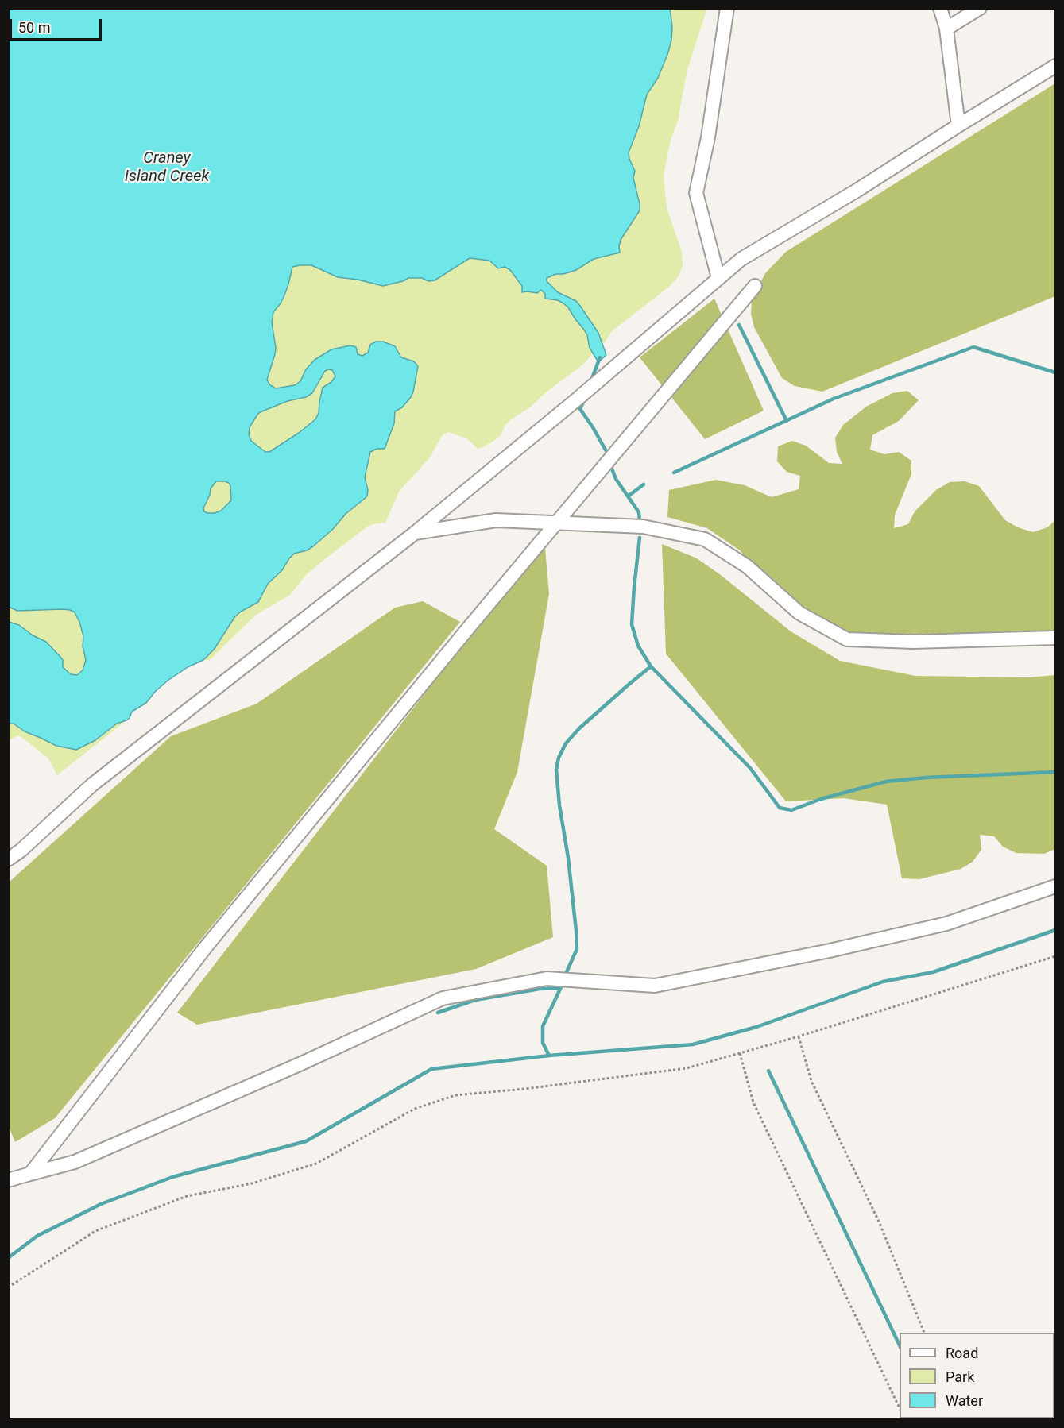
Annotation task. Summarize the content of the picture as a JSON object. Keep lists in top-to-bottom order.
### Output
{
  "water": ["Craney Island Creek"],
  "legend": ["Road", "Park", "Water"],
  "scale_bar": "50 m"
}
